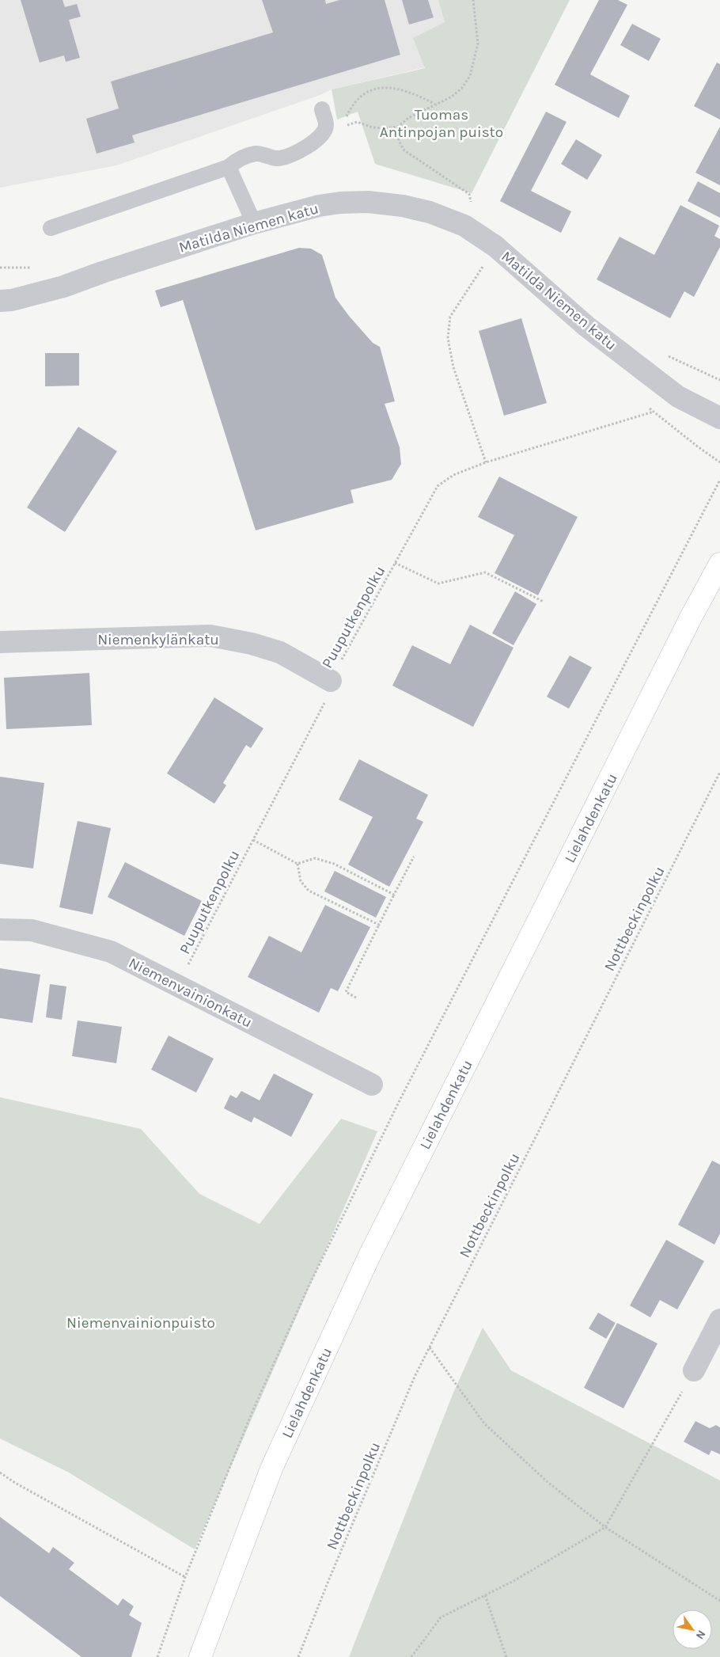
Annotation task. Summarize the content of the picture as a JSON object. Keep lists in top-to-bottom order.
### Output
{
  "streets": {
    "main road": ["Lielahdenkatu"],
    "street": ["Matilda Niemen katu", "Niemenkylänkatu", "Niemenvainionkatu"],
    "path": ["Puuputkenpolku", "Nottbeckinpolku"]
  },
  "crossings": [
    ["Puuputkenpolku", "Niemenkylänkatu"],
    ["Puuputkenpolku", "Niemenvainionkatu"]
  ],
  "parks": ["Tuomas Antinpojan puisto", "Niemenvainionpuisto"],
  "north": "bottom right"
}
